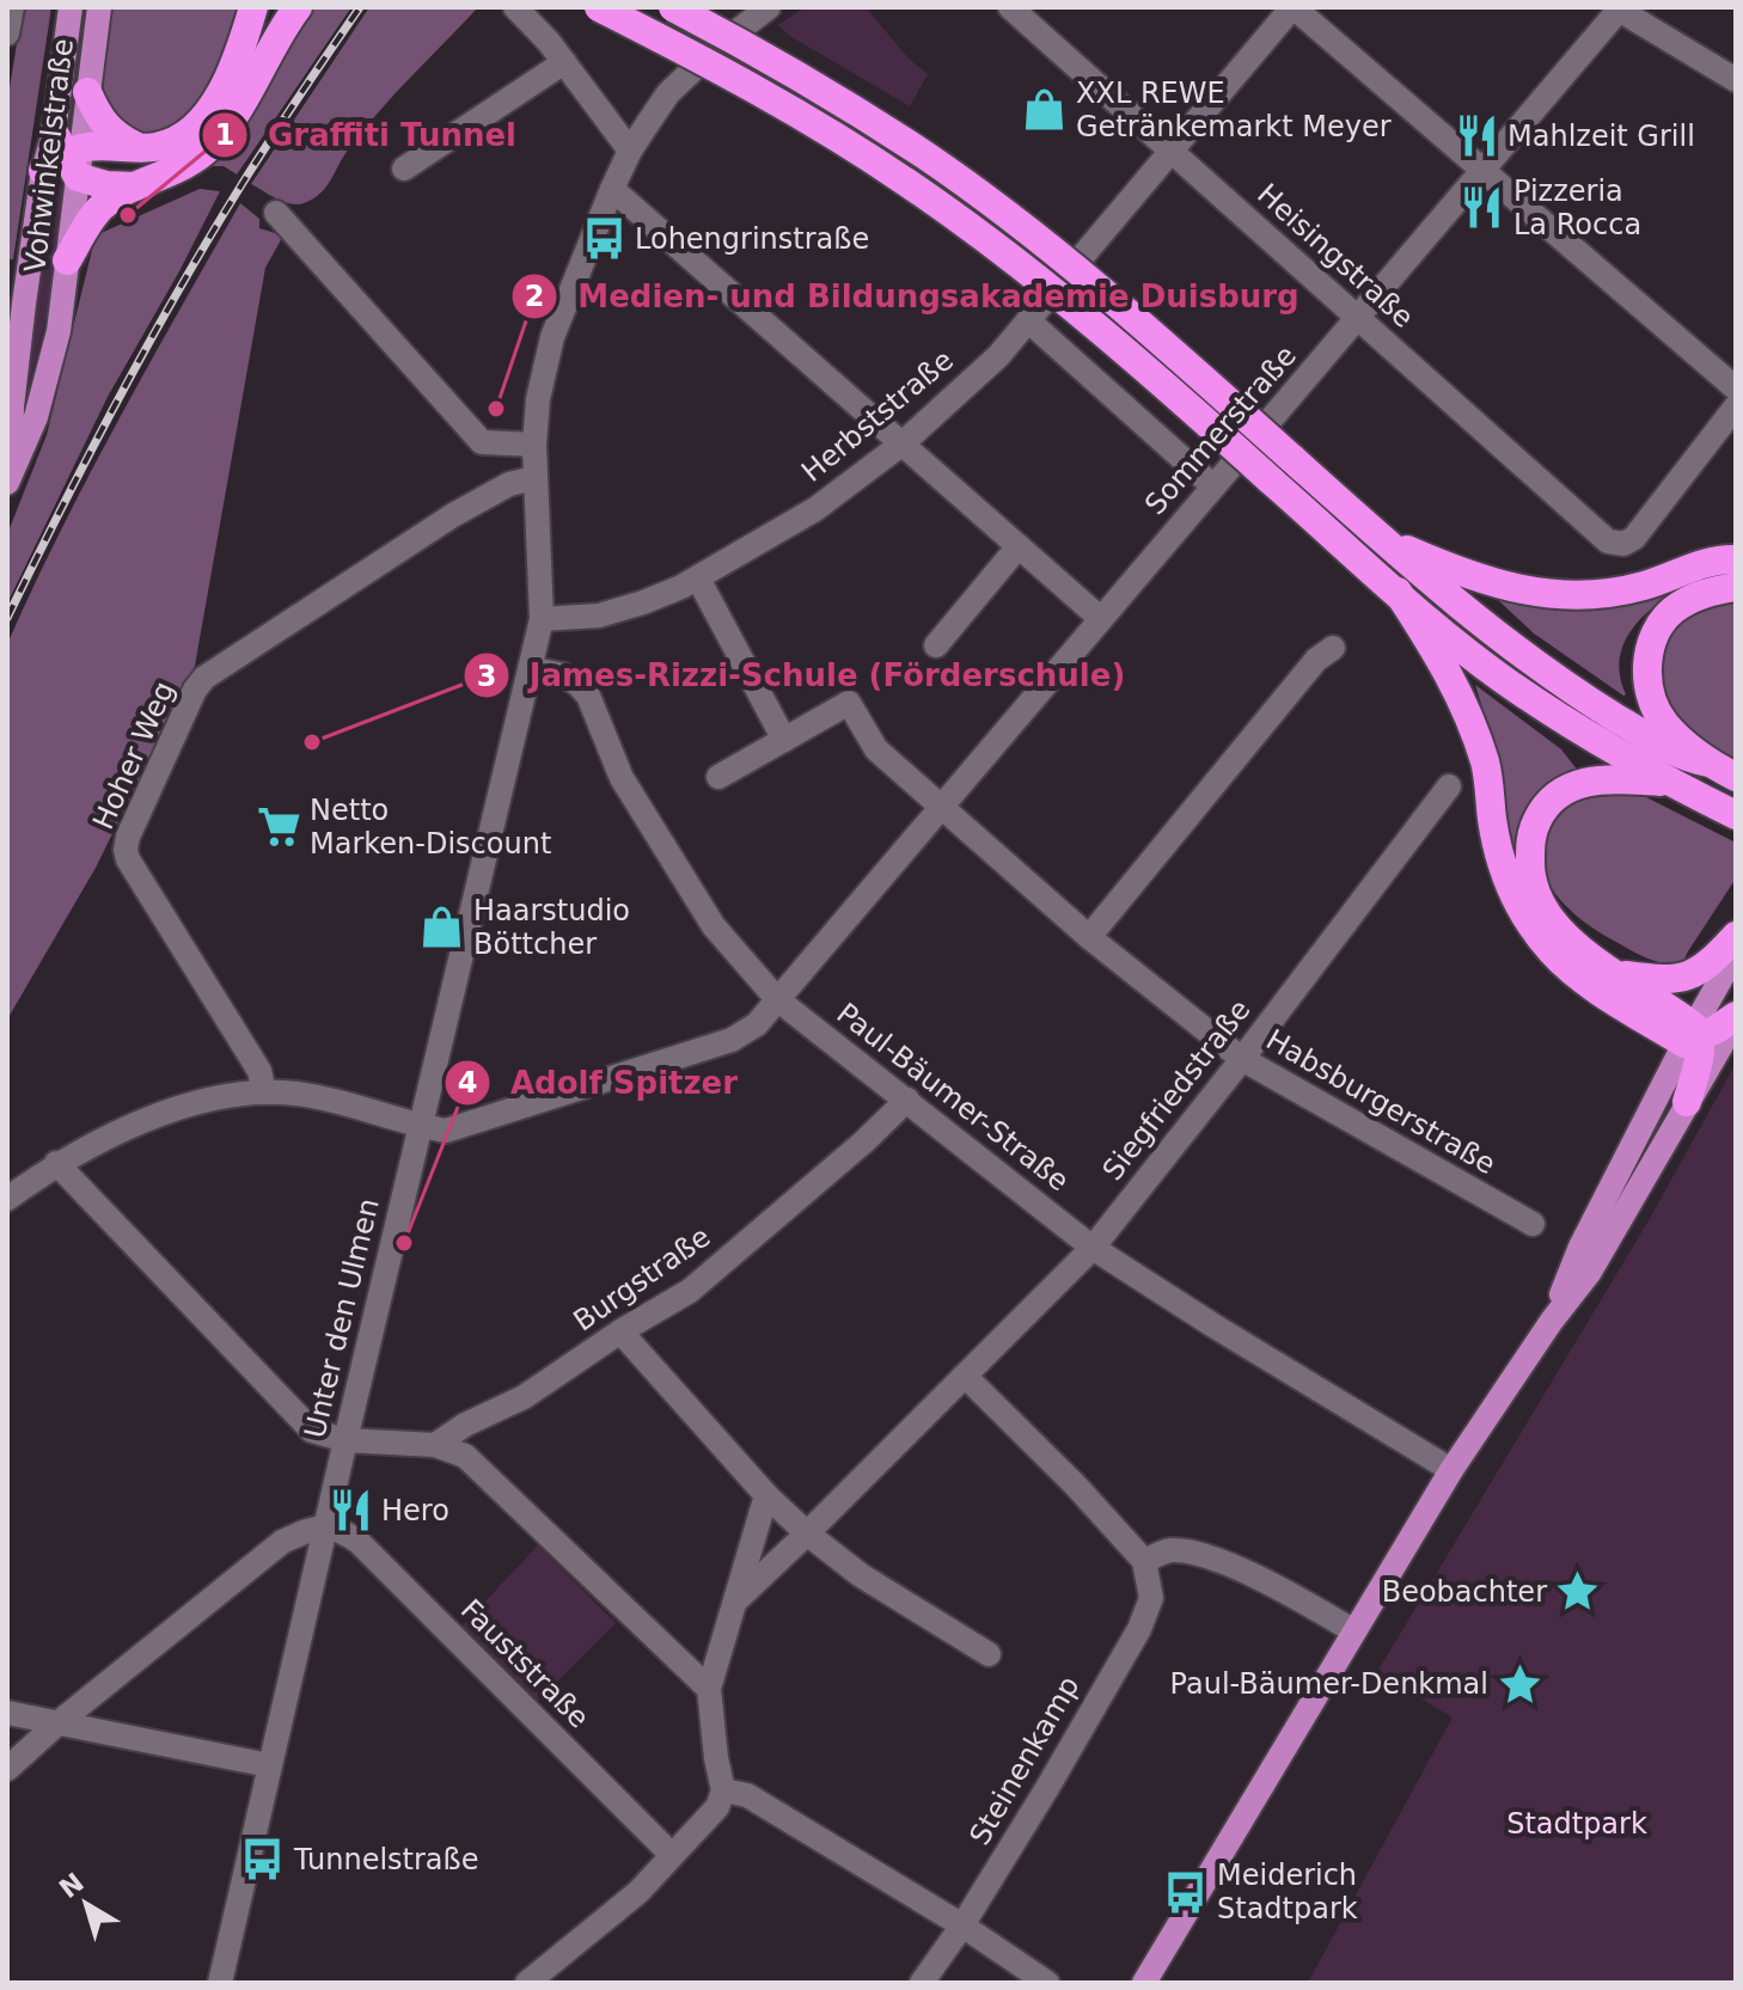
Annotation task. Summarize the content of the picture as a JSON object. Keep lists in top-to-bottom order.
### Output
{
  "streets": {
    "main road": ["Vohwinkelstraße"],
    "street": [
      "Heisingstraße",
      "Herbststraße",
      "Sommerstraße",
      "Hoher Weg",
      "Siegfriedstraße",
      "Paul-Bäumer-Straße",
      "Habsburgerstraße",
      "Burgstraße",
      "Unter den Ulmen",
      "Fauststraße",
      "Steinenkamp"
    ]
  },
  "crossings": [
    ["Heisingstraße", "Herbststraße"],
    ["Heisingstraße", "Sommerstraße"],
    ["Herbststraße", "Unter den Ulmen"],
    ["Sommerstraße", "Paul-Bäumer-Straße"],
    ["Sommerstraße", "Habsburgerstraße"],
    ["Sommerstraße", "Unter den Ulmen"],
    ["Hoher Weg", "Unter den Ulmen"],
    ["Siegfriedstraße", "Paul-Bäumer-Straße"],
    ["Siegfriedstraße", "Habsburgerstraße"],
    ["Paul-Bäumer-Straße", "Burgstraße"],
    ["Paul-Bäumer-Straße", "Unter den Ulmen"],
    ["Unter den Ulmen", "Fauststraße"]
  ],
  "parks": ["Stadtpark"],
  "places": {
    "shop": ["XXL REWE Getränkemarkt Meyer", "Haarstudio Böttcher"],
    "restaurant": ["Mahlzeit Grill", "Pizzeria La Rocca", "Hero"],
    "other": [
      "Graffiti Tunnel",
      "Medien- und Bildungsakademie Duisburg",
      "James-Rizzi-Schule (Förderschule)",
      "Adolf Spitzer"
    ],
    "bus stop": ["Lohengrinstraße", "Tunnelstraße", "Meiderich Stadtpark"],
    "supermarket": ["Netto Marken-Discount"],
    "place": ["Beobachter", "Paul-Bäumer-Denkmal"]
  },
  "north": "top left"
}
